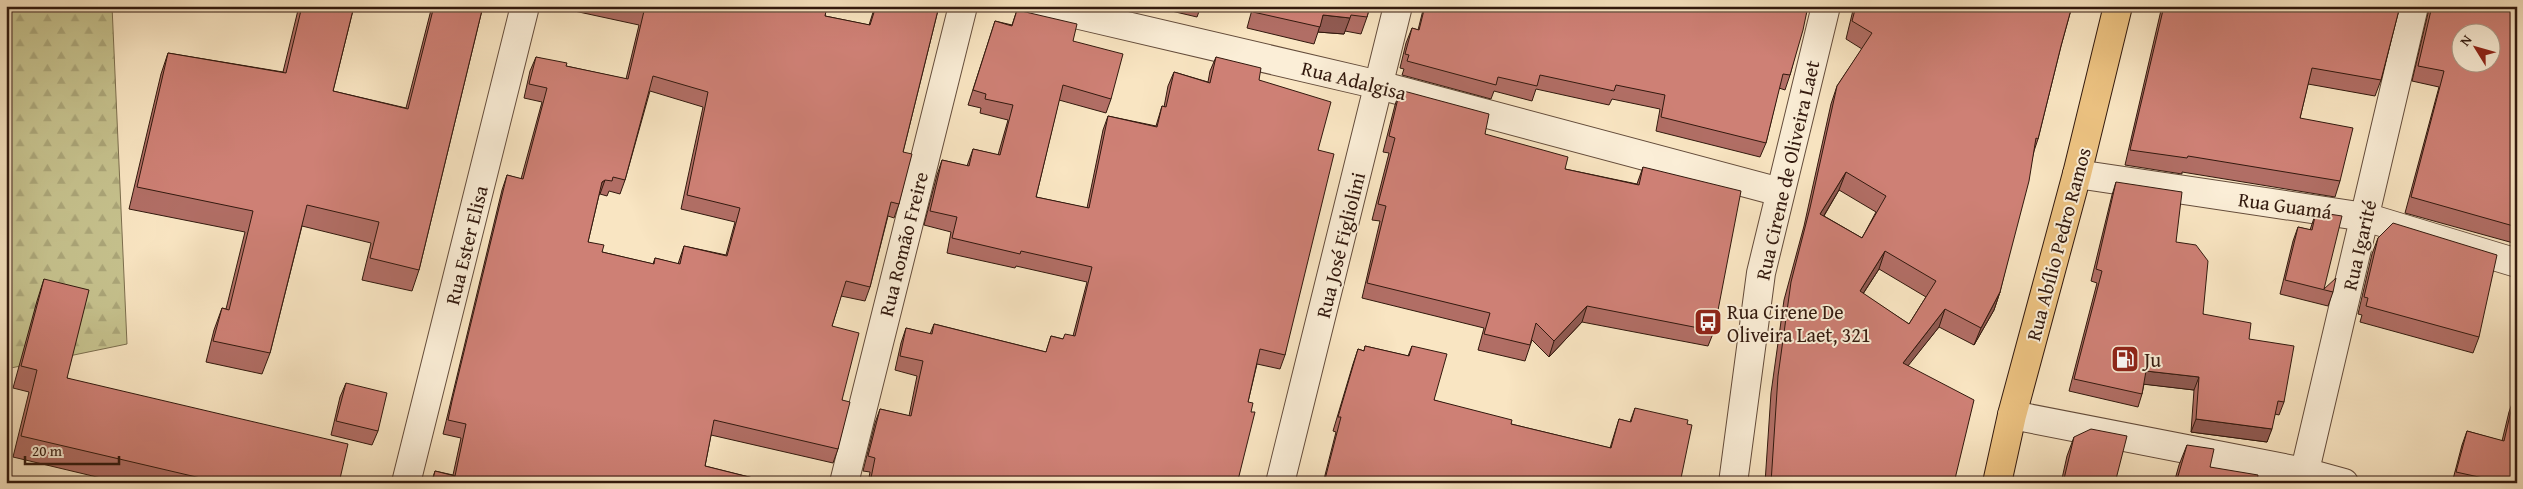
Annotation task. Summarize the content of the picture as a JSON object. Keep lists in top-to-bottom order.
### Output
{
  "streets": {
    "main road": ["Rua Abílio Pedro Ramos"],
    "street": [
      "Rua Adalgisa",
      "Rua Cirene de Oliveira Laet",
      "Rua Guamá",
      "Rua Romão Freire",
      "Rua Ester Elisa",
      "Rua José Figliolini",
      "Rua Igarité"
    ]
  },
  "crossings": [
    ["Rua Adalgisa", "Rua Cirene de Oliveira Laet"],
    ["Rua Adalgisa", "Rua José Figliolini"],
    ["Rua Guamá", "Rua Abílio Pedro Ramos"],
    ["Rua Guamá", "Rua Igarité"]
  ],
  "places": {
    "bus stop": ["Rua Cirene De Oliveira Laet, 321"],
    "fuel station": ["Ju"]
  },
  "scale_bar": "20 m",
  "north": "top left"
}
